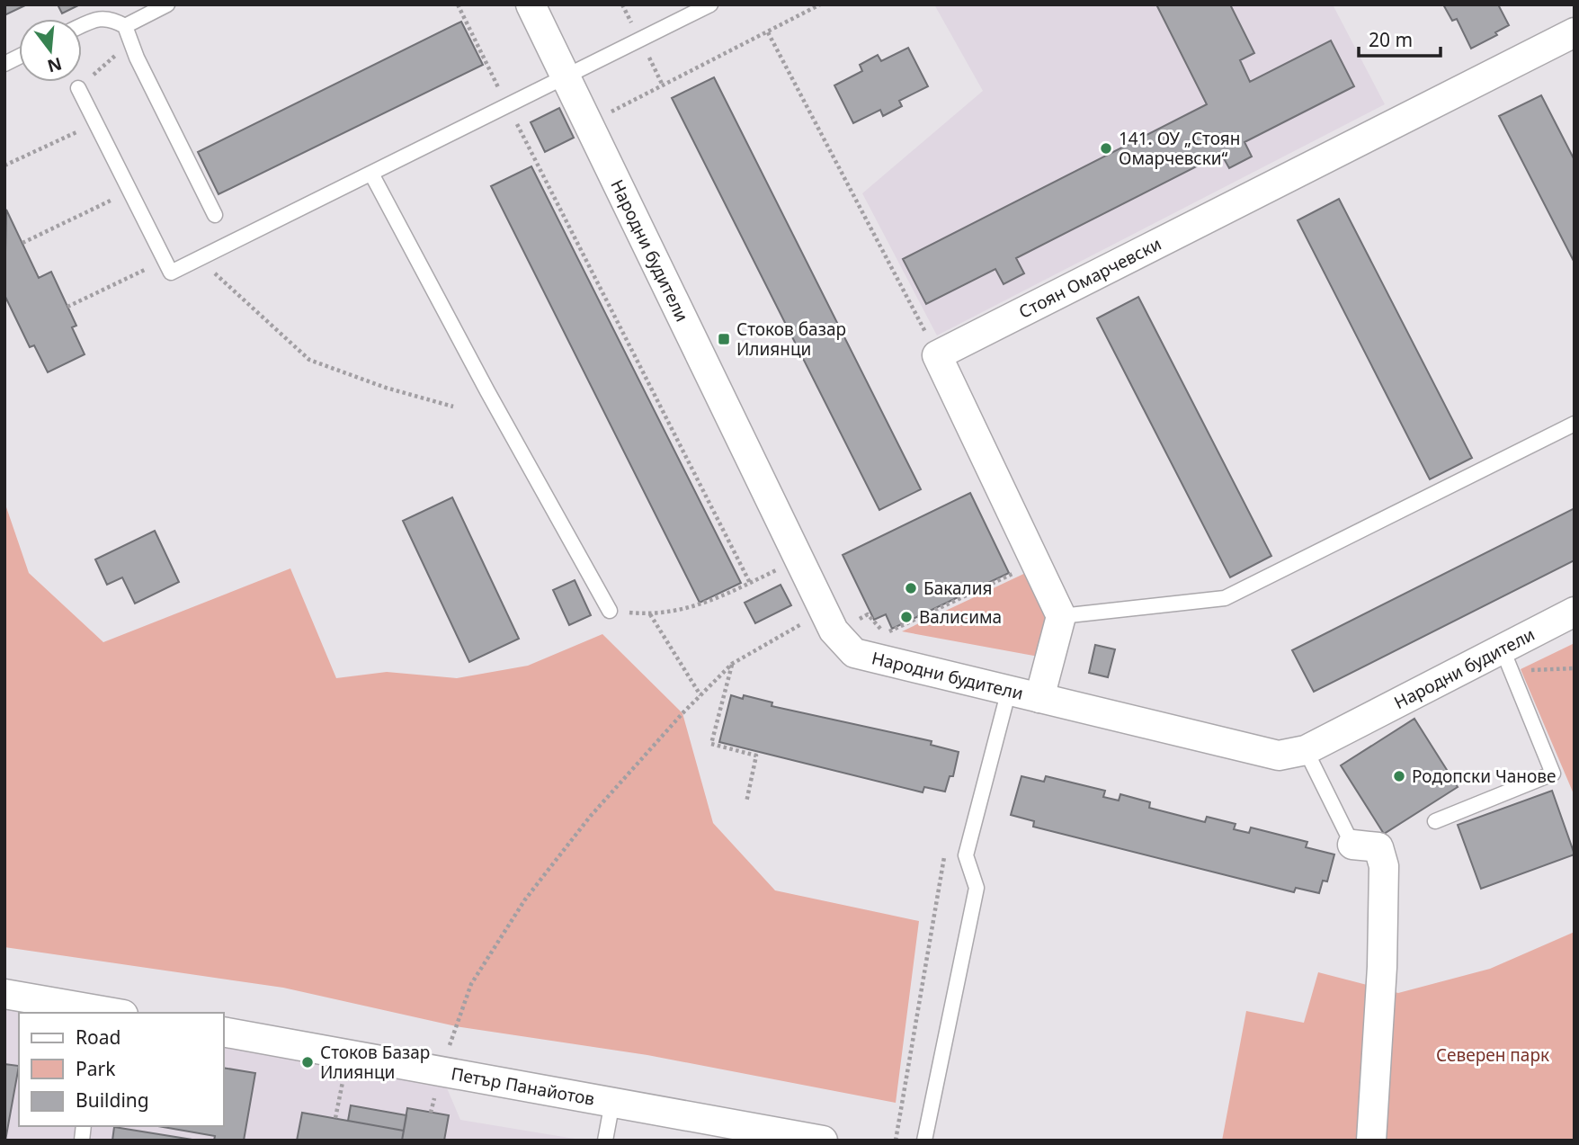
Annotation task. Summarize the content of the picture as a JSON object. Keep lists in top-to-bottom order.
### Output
{
  "streets": {
    "street": ["Народни будители", "Стоян Омарчевски", "Петър Панайотов"]
  },
  "parks": ["Северен парк"],
  "places": {
    "other": [
      "141. ОУ „Стоян Омарчевски“",
      "Бакалия",
      "Валисима",
      "Родопски Чанове",
      "Стоков Базар Илиянци"
    ],
    "transit": ["Стоков базар Илиянци"]
  },
  "legend": ["Road", "Park", "Building"],
  "scale_bar": "20 m",
  "north": "bottom"
}
